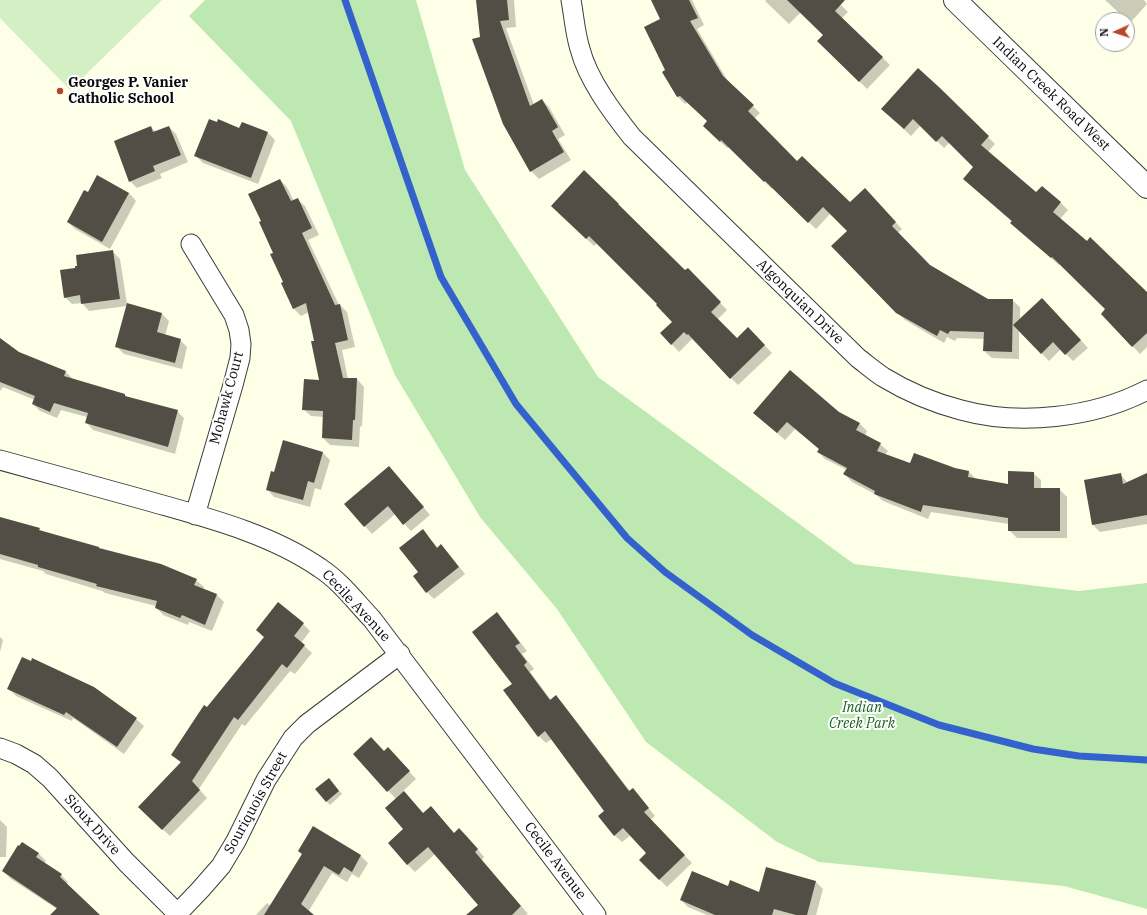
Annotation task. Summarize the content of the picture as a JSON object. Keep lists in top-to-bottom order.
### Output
{
  "streets": {
    "street": [
      "Indian Creek Road West",
      "Algonquian Drive",
      "Mohawk Court",
      "Cecile Avenue",
      "Souriquois Street",
      "Sioux Drive"
    ]
  },
  "crossings": [
    ["Mohawk Court", "Cecile Avenue"],
    ["Cecile Avenue", "Souriquois Street"],
    ["Souriquois Street", "Sioux Drive"]
  ],
  "parks": ["Indian Creek Park"],
  "places": ["Georges P. Vanier Catholic School"],
  "north": "left"
}
